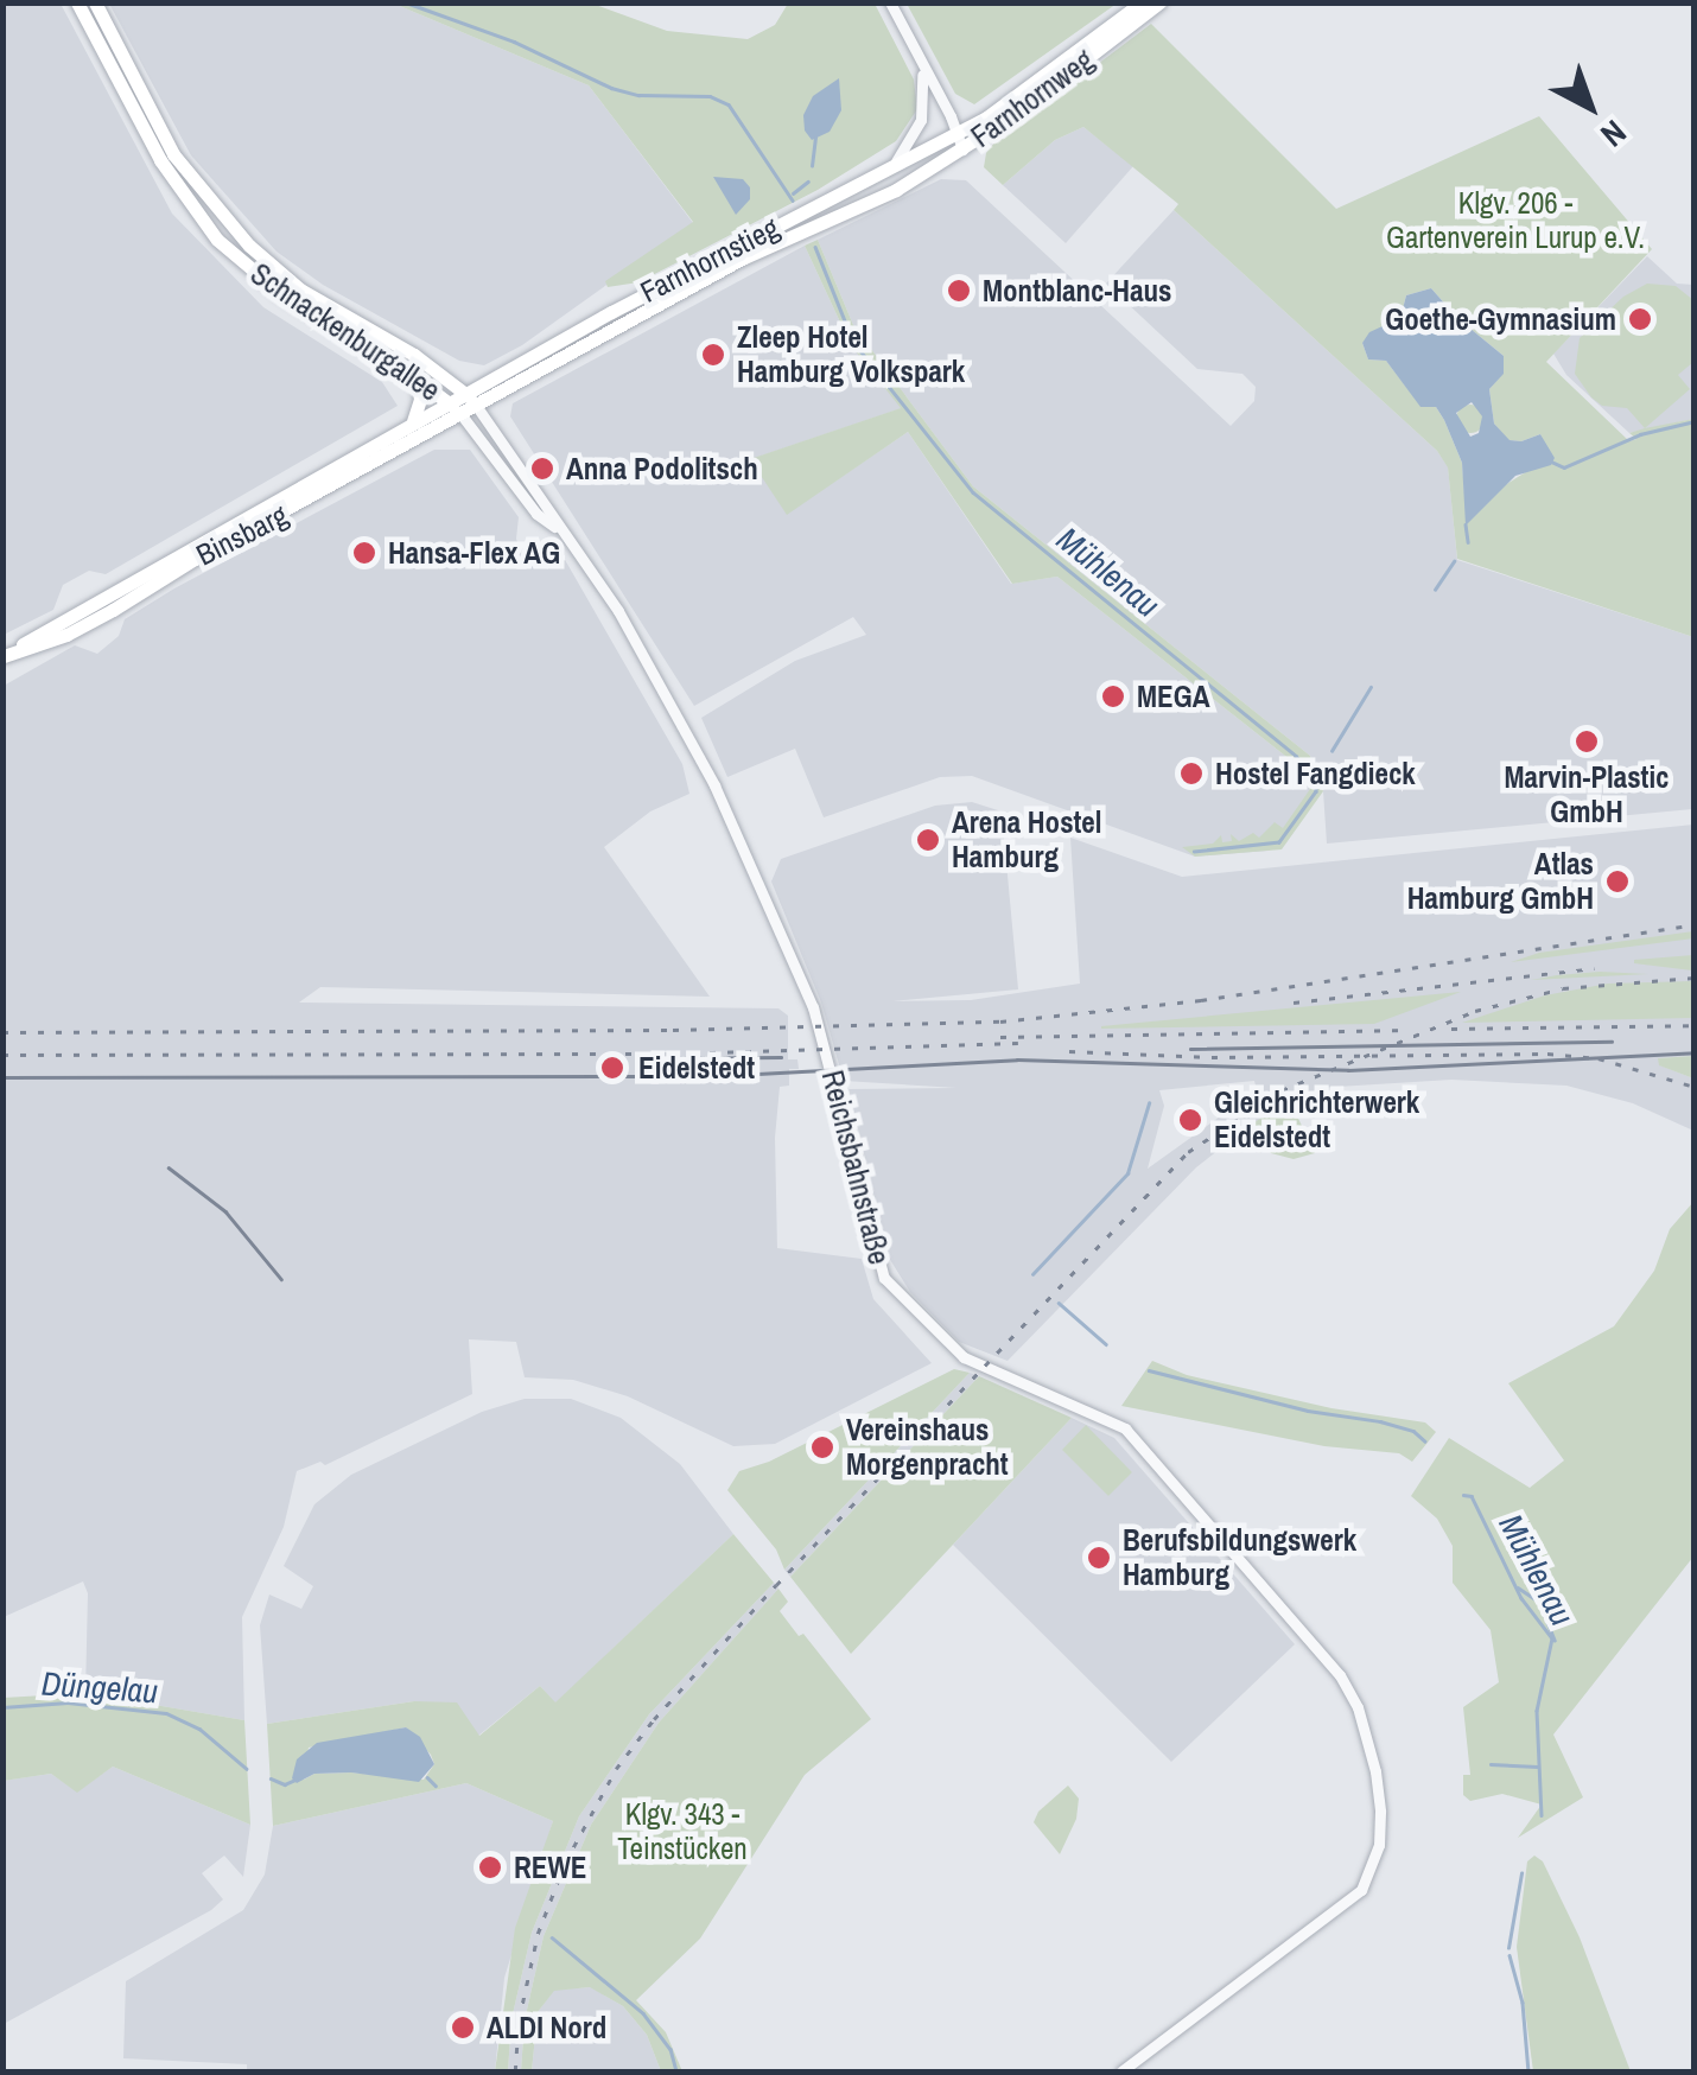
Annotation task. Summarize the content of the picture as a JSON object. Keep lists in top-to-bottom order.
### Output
{
  "streets": {
    "main road": [
      "Farnhornweg",
      "Farnhornstieg",
      "Schnackenburgallee",
      "Binsbarg"
    ],
    "street": ["Reichsbahnstraße"]
  },
  "crossings": [
    ["Farnhornweg", "Farnhornstieg"],
    ["Farnhornstieg", "Schnackenburgallee"],
    ["Farnhornstieg", "Binsbarg"],
    ["Schnackenburgallee", "Binsbarg"],
    ["Schnackenburgallee", "Reichsbahnstraße"]
  ],
  "water": ["Mühlenau", "Düngelau"],
  "parks": ["Klgv. 206 - Gartenverein Lurup e.V.", "Klgv. 343 - Teinstücken"],
  "places": [
    "Montblanc-Haus",
    "Goethe-Gymnasium",
    "Zleep Hotel Hamburg Volkspark",
    "Anna Podolitsch",
    "Hansa-Flex AG",
    "MEGA",
    "Marvin-Plastic GmbH",
    "Hostel Fangdieck",
    "Arena Hostel Hamburg",
    "Atlas Hamburg GmbH",
    "Eidelstedt",
    "Gleichrichterwerk Eidelstedt",
    "Vereinshaus Morgenpracht",
    "Berufsbildungswerk Hamburg",
    "REWE",
    "ALDI Nord"
  ],
  "north": "bottom right"
}
